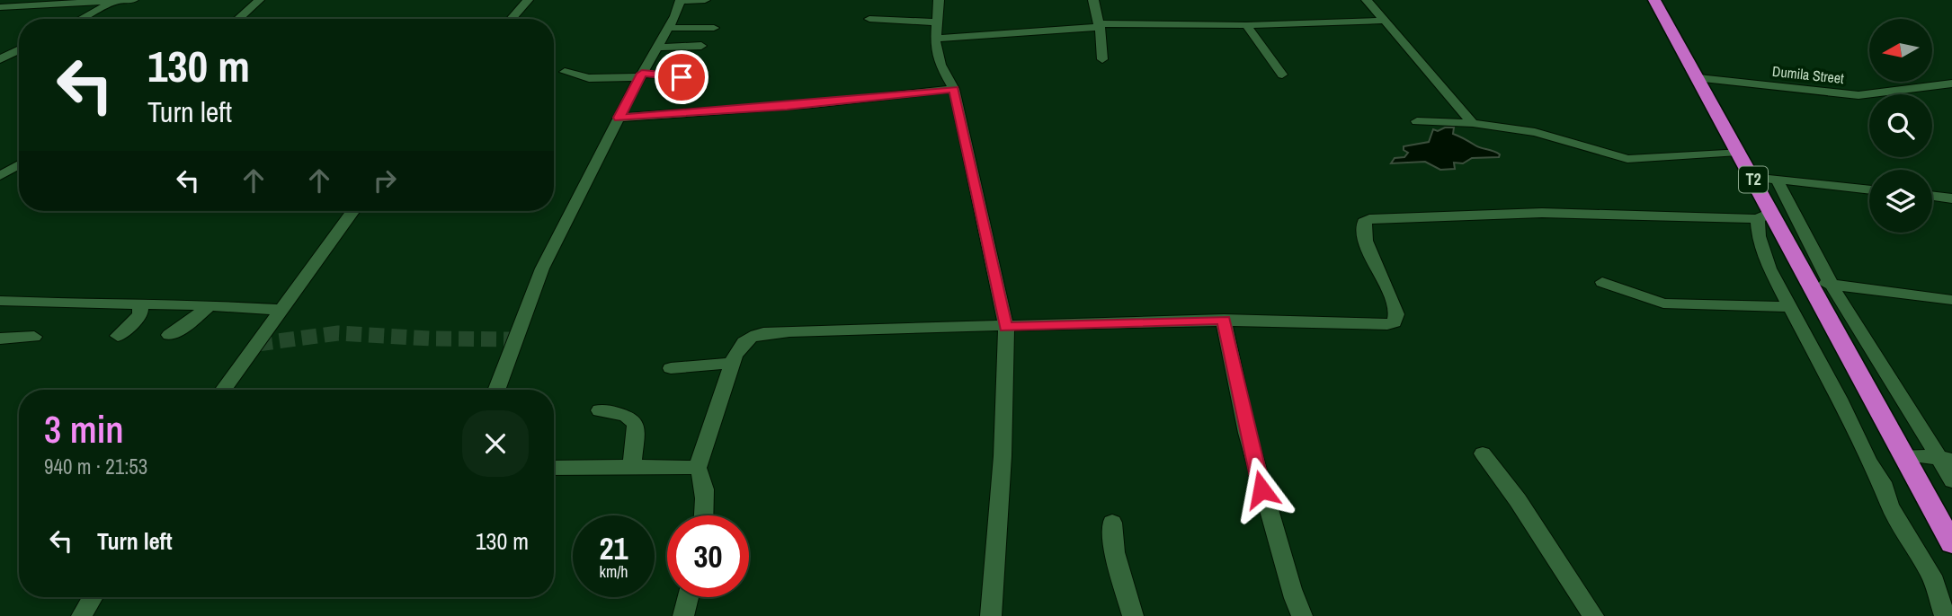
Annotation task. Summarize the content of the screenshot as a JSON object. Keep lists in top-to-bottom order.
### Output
{
  "streets": {
    "highway": ["T2"],
    "street": ["Dumila Street"]
  },
  "crossings": [
    ["Dumila Street", "T2"]
  ],
  "north": "left",
  "page": {
    "turn": ["130 m", "Turn left"],
    "heading": ["3 min", "940 m · 21:53"],
    "list": [
      {
        "name": "Turn left",
        "value": "130 m"
      }
    ],
    "speed": "21 km/h",
    "limit": "30"
  }
}
